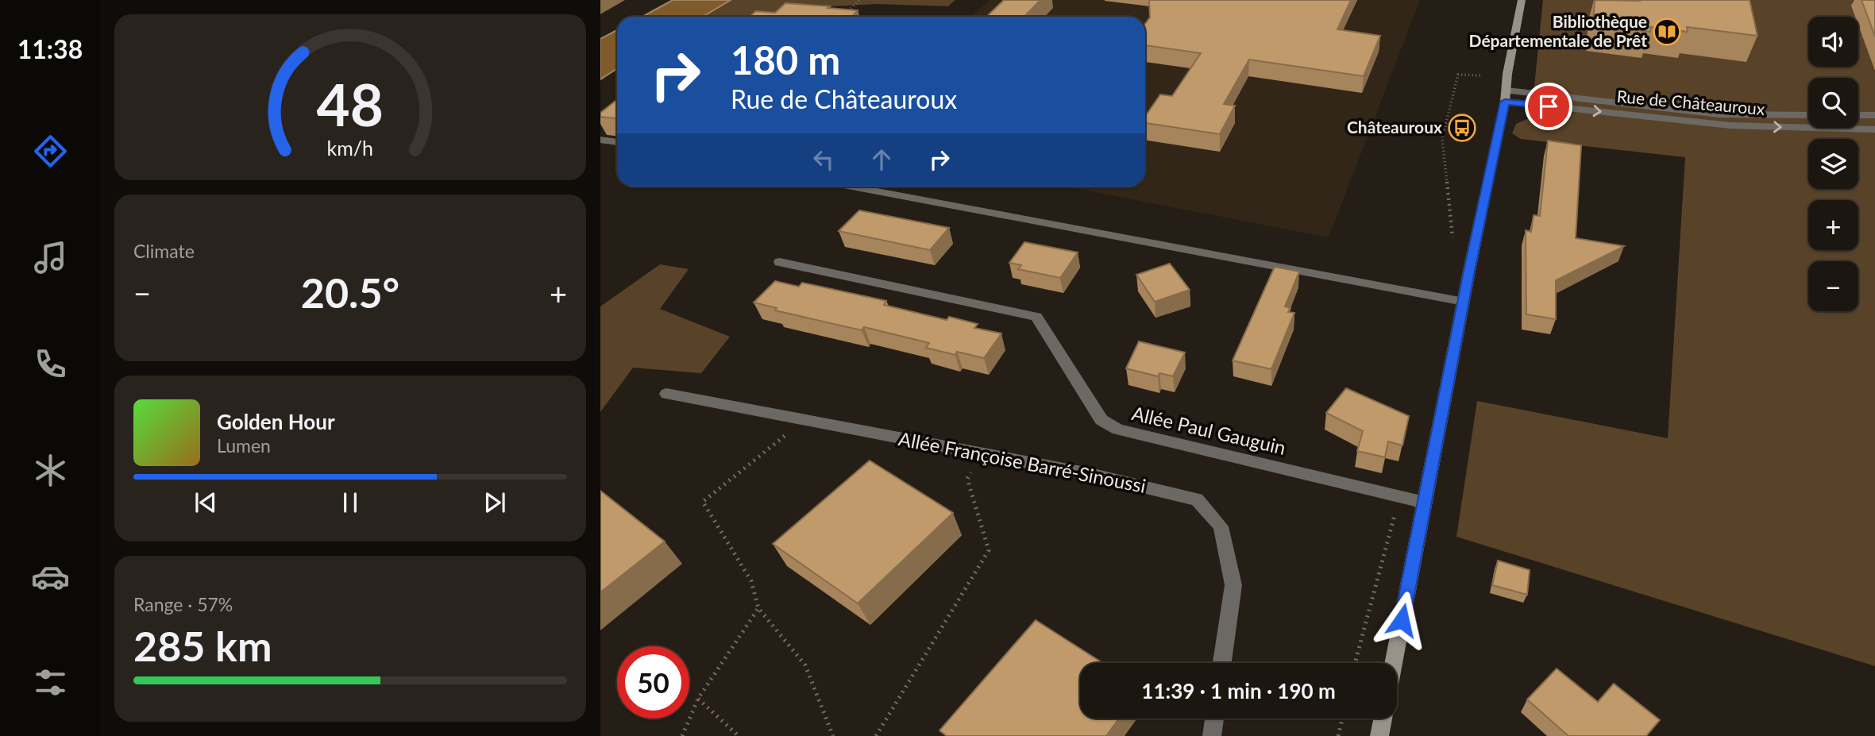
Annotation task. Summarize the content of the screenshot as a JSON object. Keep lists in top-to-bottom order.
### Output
{
  "streets": {
    "street": ["Rue de Châteauroux", "Allée Paul Gauguin", "Allée Françoise Barré-Sinoussi"]
  },
  "places": {
    "library": ["Bibliothèque Départementale de Prêt"],
    "bus stop": ["Châteauroux"]
  },
  "page": {
    "tabs": "11:38",
    "map_buttons": ["+", "−"],
    "turn": ["180 m", "Rue de Châteauroux"],
    "tile": [
      "Climate",
      ["Range · 57%", "285 km"]
    ],
    "heat": ["−", "20.5°", "+"],
    "song": ["Golden Hour", "Lumen"],
    "limit": "50",
    "trip": "11:39 · 1 min · 190 m",
    "gauge": ["48", "km/h"]
  }
}
